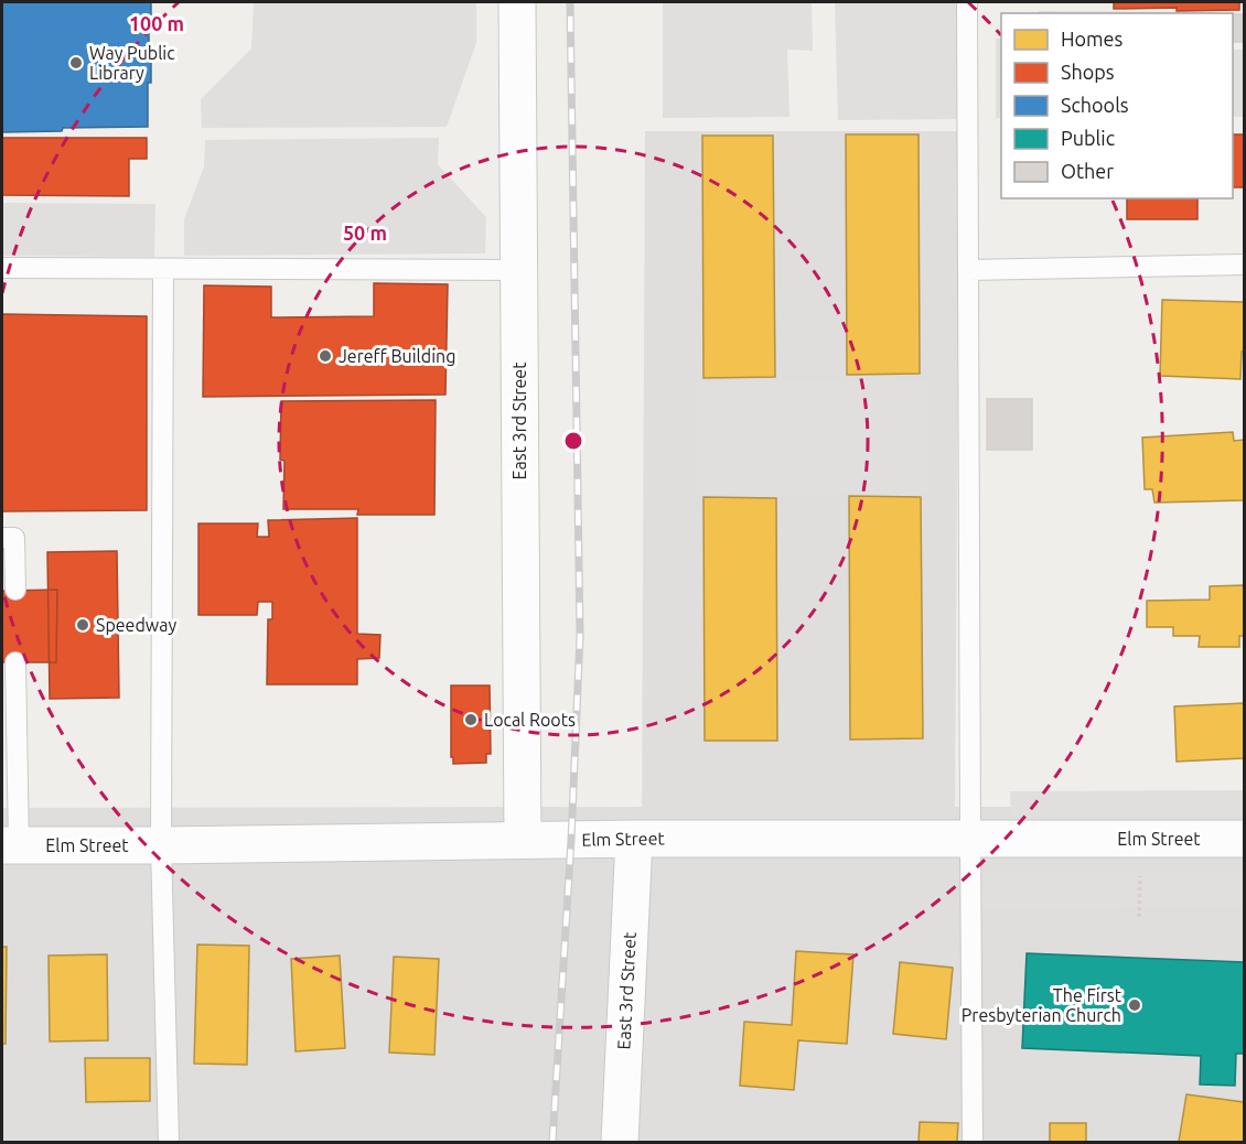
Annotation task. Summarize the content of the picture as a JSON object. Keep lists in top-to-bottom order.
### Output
{
  "streets": {
    "street": ["East 3rd Street", "Elm Street"]
  },
  "crossings": [
    ["East 3rd Street", "Elm Street"]
  ],
  "places": [
    "Way Public Library",
    "Jereff Building",
    "Speedway",
    "Local Roots",
    "The First Presbyterian Church"
  ],
  "legend": [
    "Homes",
    "Shops",
    "Schools",
    "Public",
    "Other"
  ],
  "rings": ["100 m", "50 m"]
}
